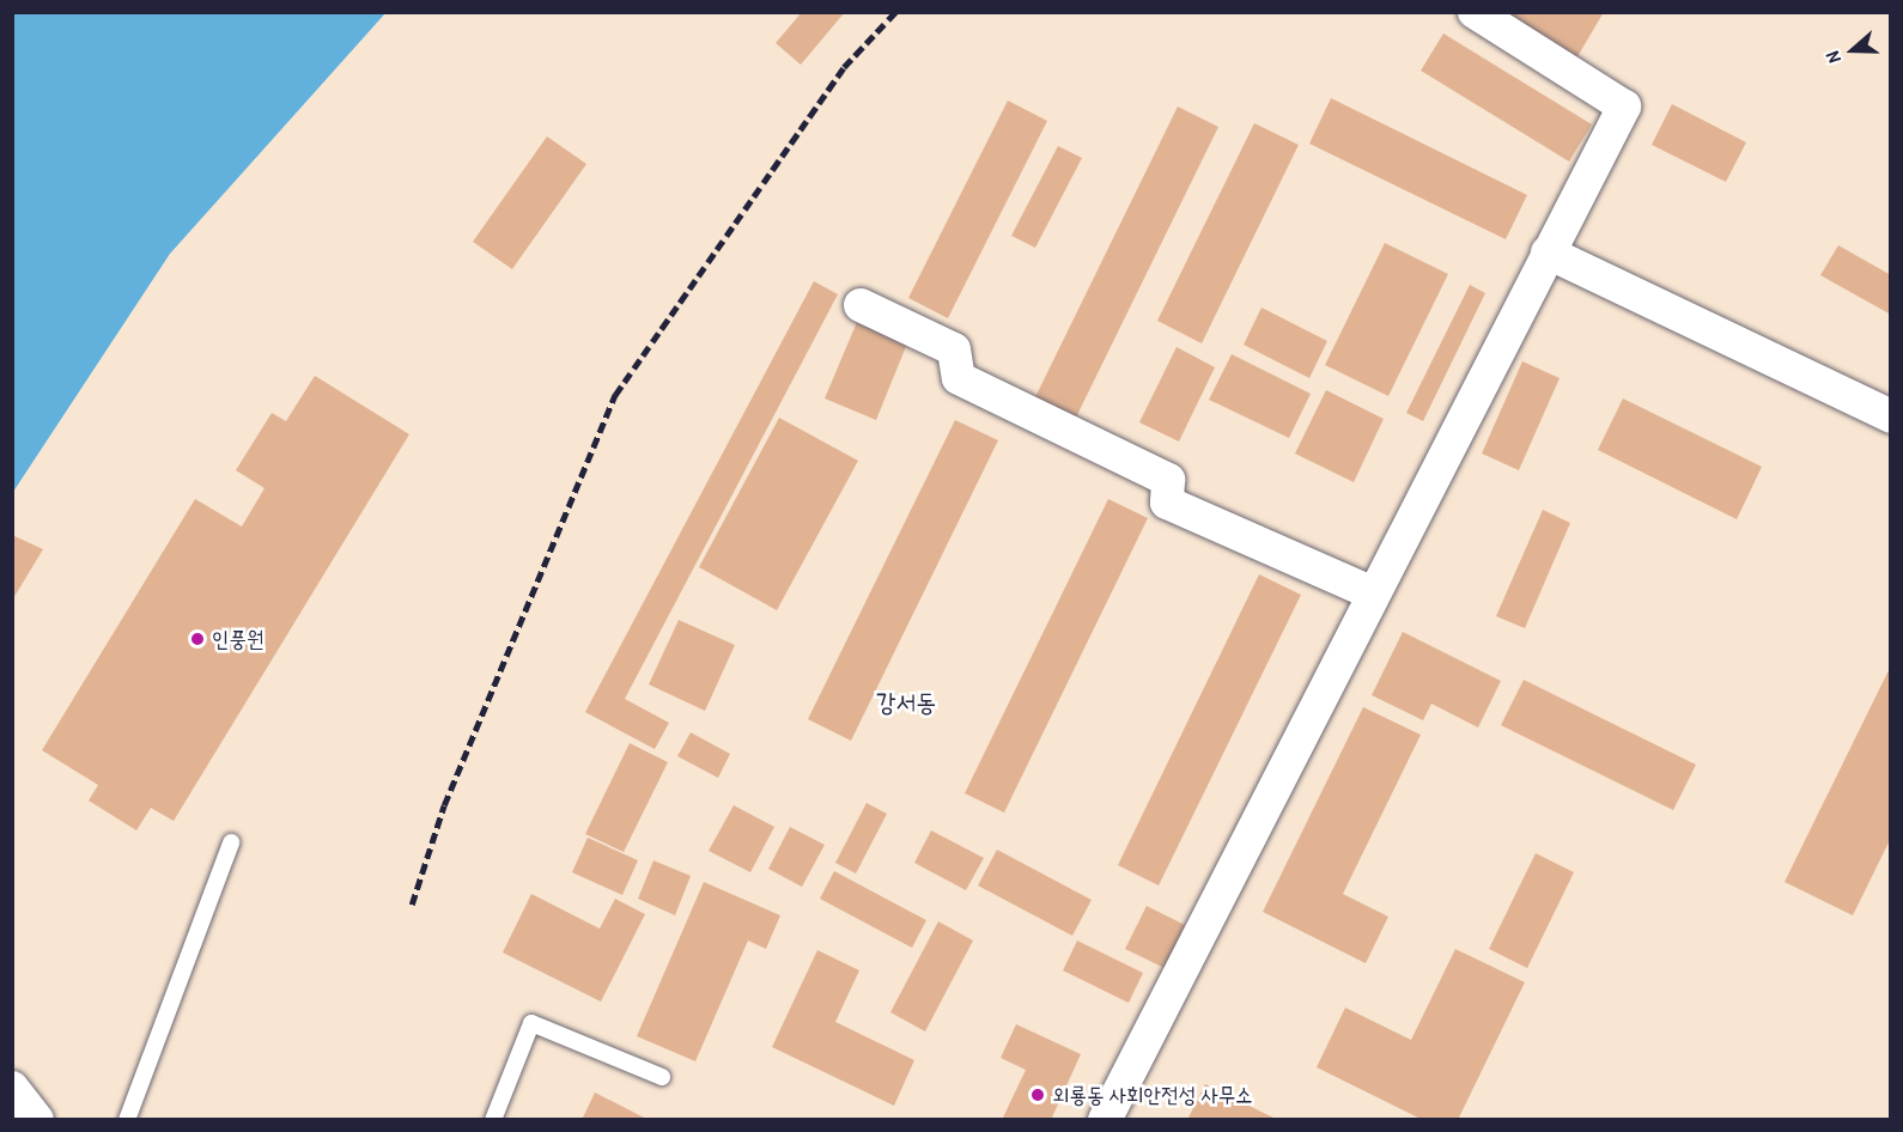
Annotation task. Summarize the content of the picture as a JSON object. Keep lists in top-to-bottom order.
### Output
{
  "districts": ["강서동"],
  "places": ["인풍원", "외룡동 사회안전성 사무소"],
  "north": "left"
}
